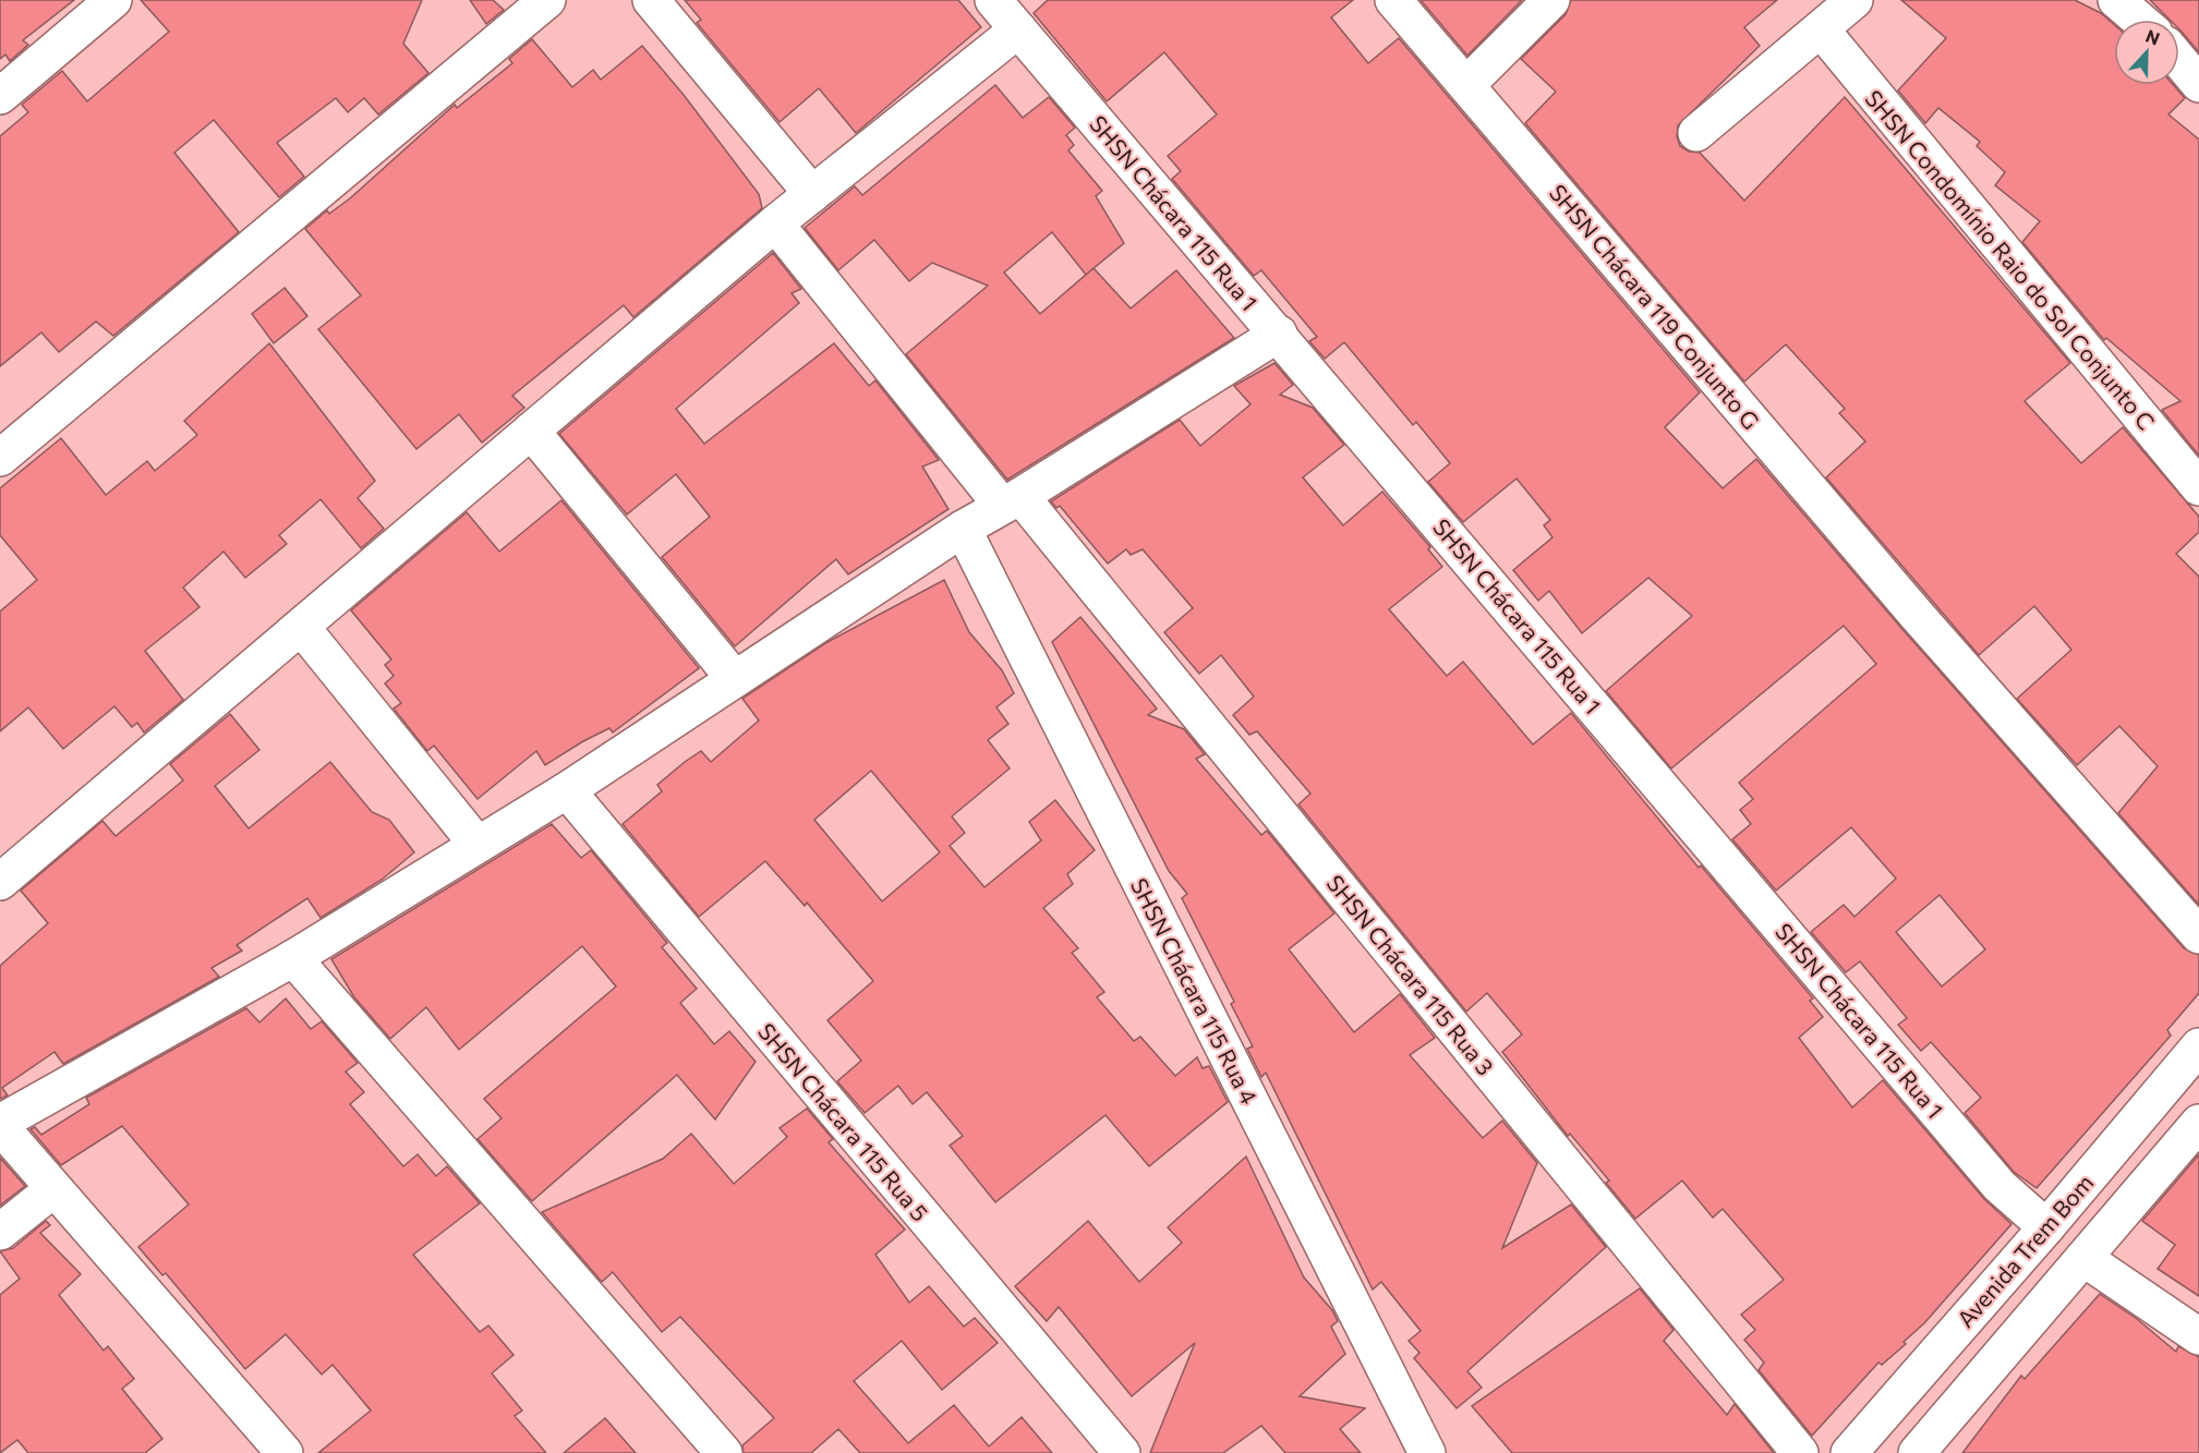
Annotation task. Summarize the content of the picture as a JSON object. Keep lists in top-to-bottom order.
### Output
{
  "streets": {
    "street": [
      "SHSN Chácara 115 Rua 1",
      "SHSN Condomínio Raio do Sol Conjunto C",
      "SHSN Chácara 119 Conjunto G",
      "SHSN Chácara 115 Rua 3",
      "SHSN Chácara 115 Rua 4",
      "SHSN Chácara 115 Rua 5",
      "Avenida Trem Bom"
    ]
  },
  "crossings": [
    ["SHSN Chácara 115 Rua 1", "Avenida Trem Bom"]
  ],
  "north": "top"
}
